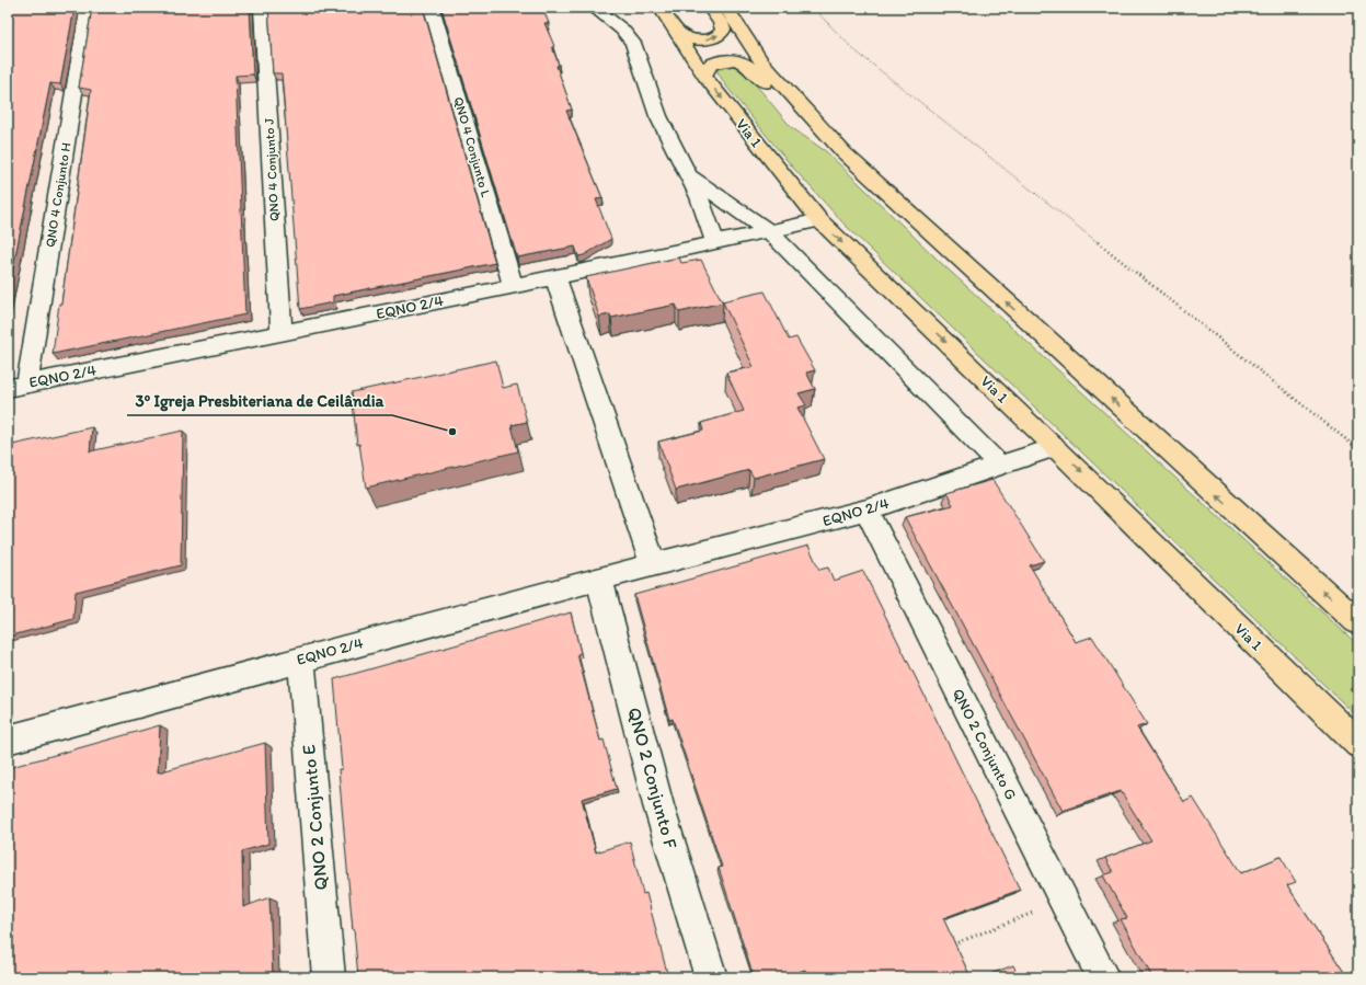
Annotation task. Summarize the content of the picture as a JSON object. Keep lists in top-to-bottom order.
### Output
{
  "streets": {
    "main road": ["Via 1"],
    "street": [
      "QNO 4 Conjunto L",
      "QNO 4 Conjunto J",
      "QNO 4 Conjunto H",
      "EQNO 2/4",
      "QNO 2 Conjunto G",
      "QNO 2 Conjunto F",
      "QNO 2 Conjunto E"
    ]
  },
  "crossings": [
    ["Via 1", "EQNO 2/4"],
    ["QNO 4 Conjunto L", "EQNO 2/4"],
    ["QNO 4 Conjunto J", "EQNO 2/4"],
    ["QNO 4 Conjunto H", "EQNO 2/4"],
    ["EQNO 2/4", "QNO 2 Conjunto G"],
    ["EQNO 2/4", "QNO 2 Conjunto F"],
    ["EQNO 2/4", "QNO 2 Conjunto E"]
  ],
  "places": ["3º Igreja Presbiteriana de Ceilândia"]
}
